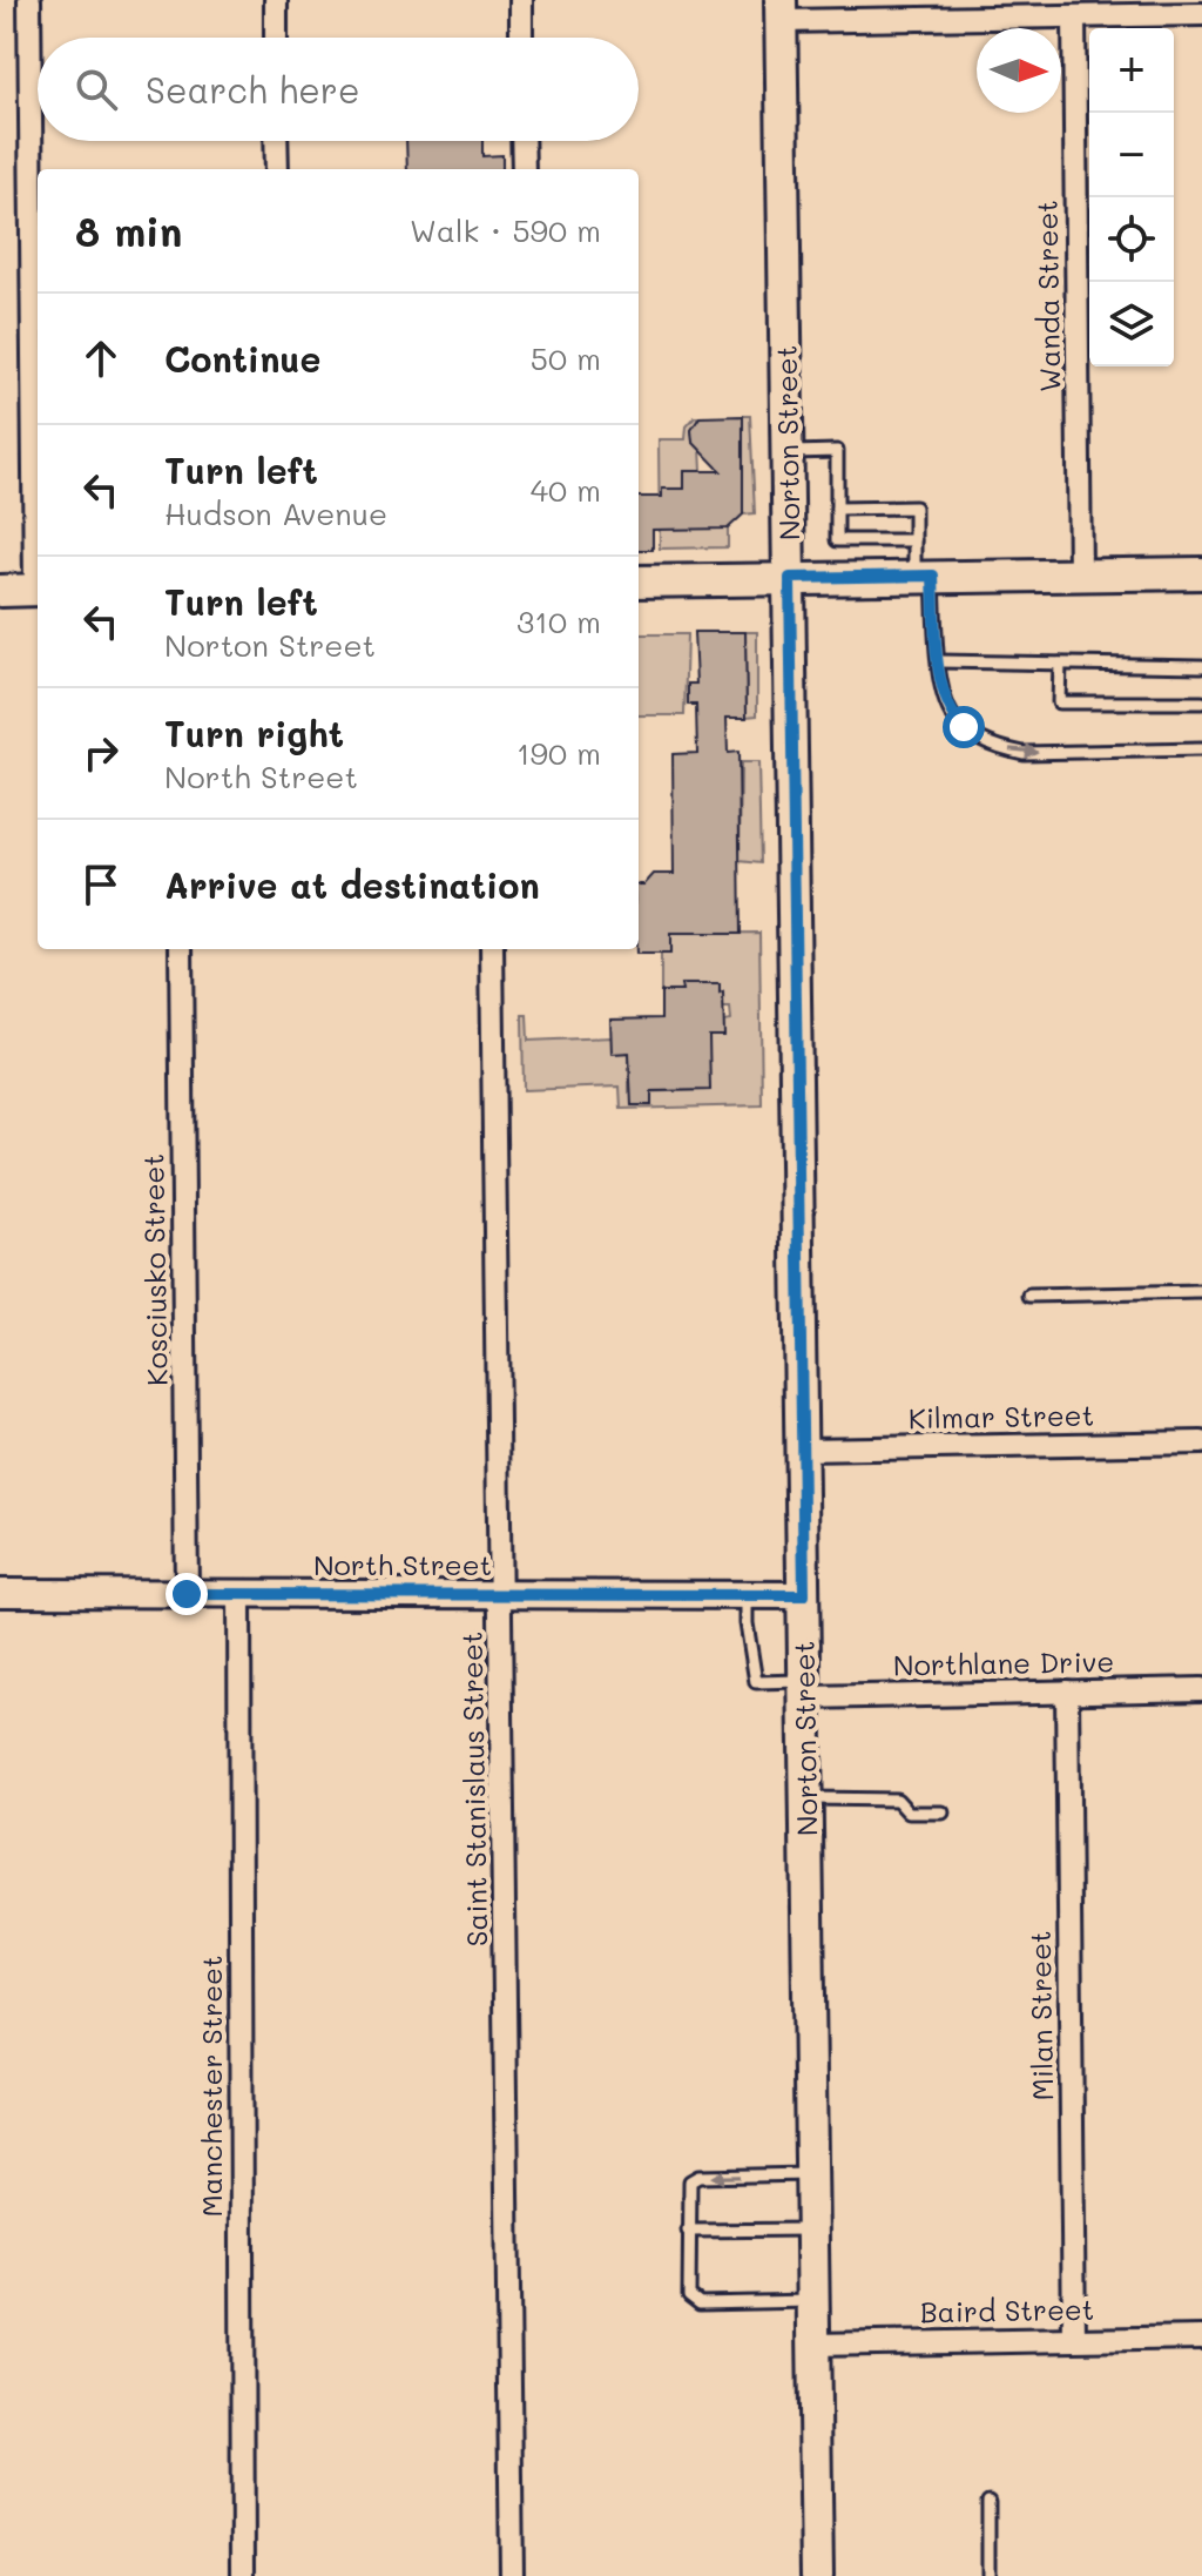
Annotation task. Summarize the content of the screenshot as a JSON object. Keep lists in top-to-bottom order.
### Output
{
  "streets": {
    "main road": ["Norton Street"],
    "street": [
      "Wanda Street",
      "Kosciusko Street",
      "Kilmar Street",
      "North Street",
      "Northlane Drive",
      "Saint Stanislaus Street",
      "Milan Street",
      "Manchester Street",
      "Baird Street"
    ]
  },
  "crossings": [
    ["Norton Street", "Kilmar Street"],
    ["Norton Street", "North Street"],
    ["Norton Street", "Northlane Drive"],
    ["Norton Street", "Baird Street"],
    ["Kosciusko Street", "North Street"],
    ["North Street", "Saint Stanislaus Street"],
    ["North Street", "Manchester Street"],
    ["Northlane Drive", "Milan Street"],
    ["Milan Street", "Baird Street"]
  ],
  "north": "right",
  "page": {
    "map_buttons": ["+", "−"],
    "search": "Search here",
    "heading": ["8 min", "Walk · 590 m"],
    "list": [
      ["Continue", "50 m"],
      ["Turn left", "Hudson Avenue", "40 m"],
      ["Turn left", "Norton Street", "310 m"],
      ["Turn right", "North Street", "190 m"],
      "Arrive at destination"
    ]
  }
}
